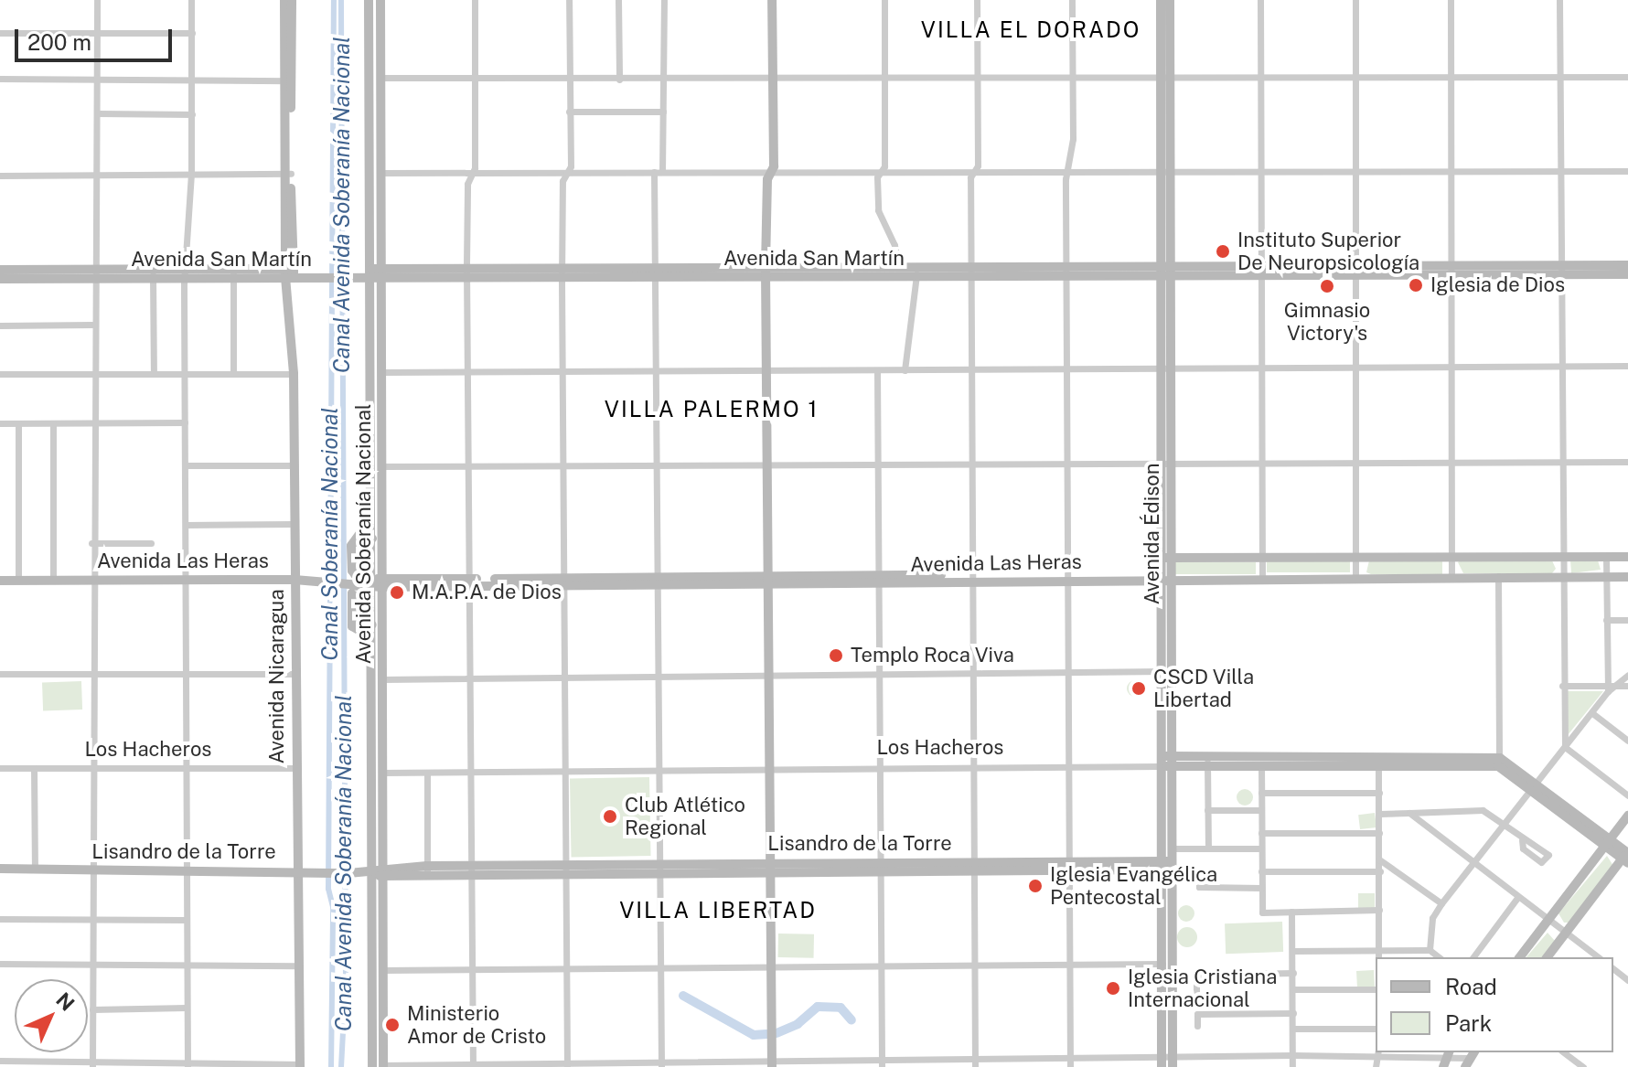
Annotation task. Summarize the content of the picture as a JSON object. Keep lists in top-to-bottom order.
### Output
{
  "streets": {
    "main road": [
      "Avenida San Martín",
      "Avenida Soberanía Nacional",
      "Avenida Édison",
      "Avenida Las Heras",
      "Avenida Nicaragua",
      "Los Hacheros",
      "Lisandro de la Torre"
    ]
  },
  "crossings": [
    ["Avenida San Martín", "Avenida Soberanía Nacional"],
    ["Avenida San Martín", "Avenida Édison"],
    ["Avenida San Martín", "Avenida Nicaragua"],
    ["Avenida Soberanía Nacional", "Avenida Las Heras"],
    ["Avenida Soberanía Nacional", "Los Hacheros"],
    ["Avenida Soberanía Nacional", "Lisandro de la Torre"],
    ["Avenida Édison", "Avenida Las Heras"],
    ["Avenida Édison", "Los Hacheros"],
    ["Avenida Édison", "Lisandro de la Torre"],
    ["Avenida Las Heras", "Avenida Nicaragua"],
    ["Avenida Nicaragua", "Los Hacheros"],
    ["Avenida Nicaragua", "Lisandro de la Torre"]
  ],
  "districts": ["VILLA EL DORADO", "VILLA PALERMO 1", "VILLA LIBERTAD"],
  "water": ["Canal Avenida Soberanía Nacional", "Canal Soberanía Nacional"],
  "places": [
    "Instituto Superior De Neuropsicología",
    "Iglesia de Dios",
    "Gimnasio Victory's",
    "M.A.P.A. de Dios",
    "Templo Roca Viva",
    "CSCD Villa Libertad",
    "Club Atlético Regional",
    "Iglesia Evangélica Pentecostal",
    "Iglesia Cristiana Internacional",
    "Ministerio Amor de Cristo"
  ],
  "legend": ["Road", "Park"],
  "scale_bar": "200 m",
  "north": "top right"
}
